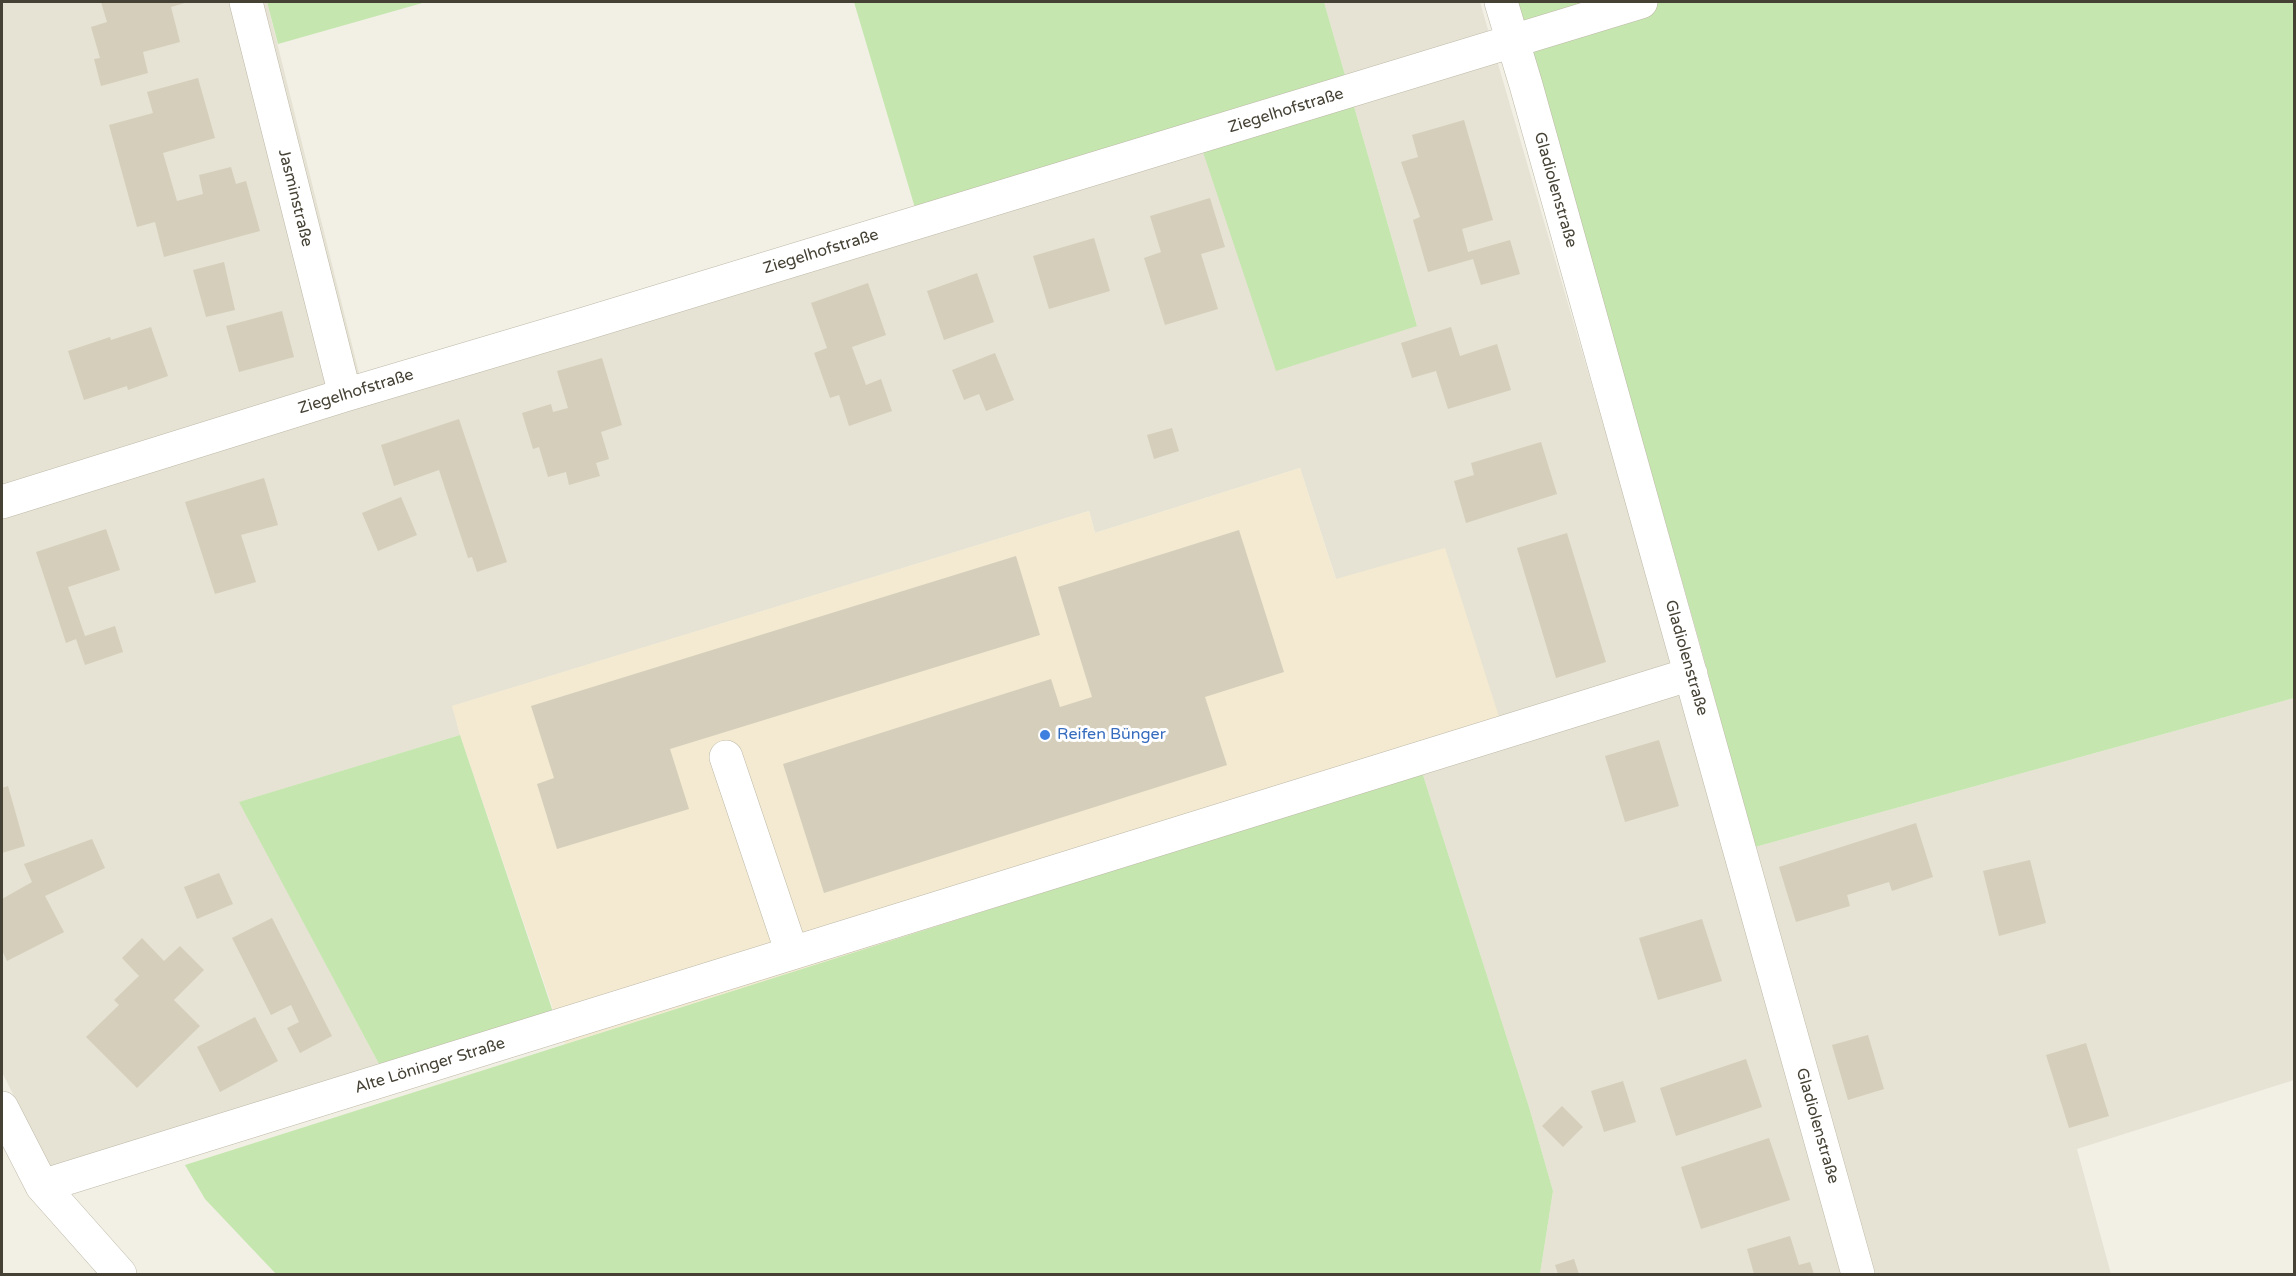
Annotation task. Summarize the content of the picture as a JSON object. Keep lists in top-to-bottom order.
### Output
{
  "streets": {
    "street": [
      "Ziegelhofstraße",
      "Gladiolenstraße",
      "Jasminstraße",
      "Alte Löninger Straße"
    ]
  },
  "crossings": [
    ["Ziegelhofstraße", "Gladiolenstraße"],
    ["Ziegelhofstraße", "Jasminstraße"],
    ["Gladiolenstraße", "Alte Löninger Straße"]
  ],
  "places": ["Reifen Bünger"]
}
